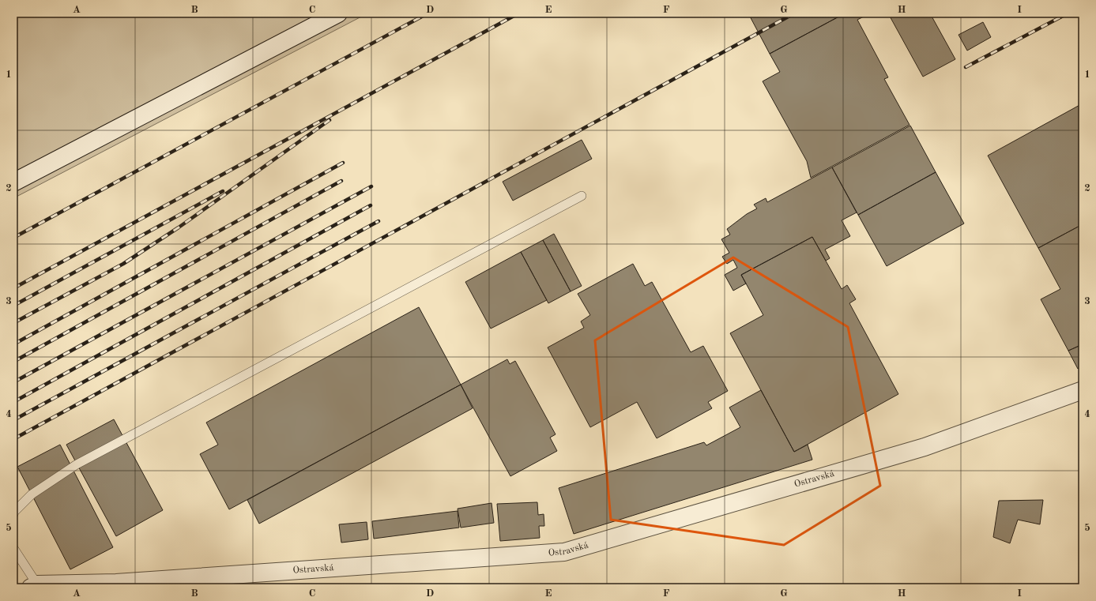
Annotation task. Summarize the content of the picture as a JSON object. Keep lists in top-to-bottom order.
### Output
{
  "streets": {
    "street": ["Ostravská"]
  },
  "grid": {
    "columns": [
      "A",
      "B",
      "C",
      "D",
      "E",
      "F",
      "G",
      "H",
      "I"
    ],
    "rows": [
      "1",
      "2",
      "3",
      "4",
      "5"
    ]
  }
}
